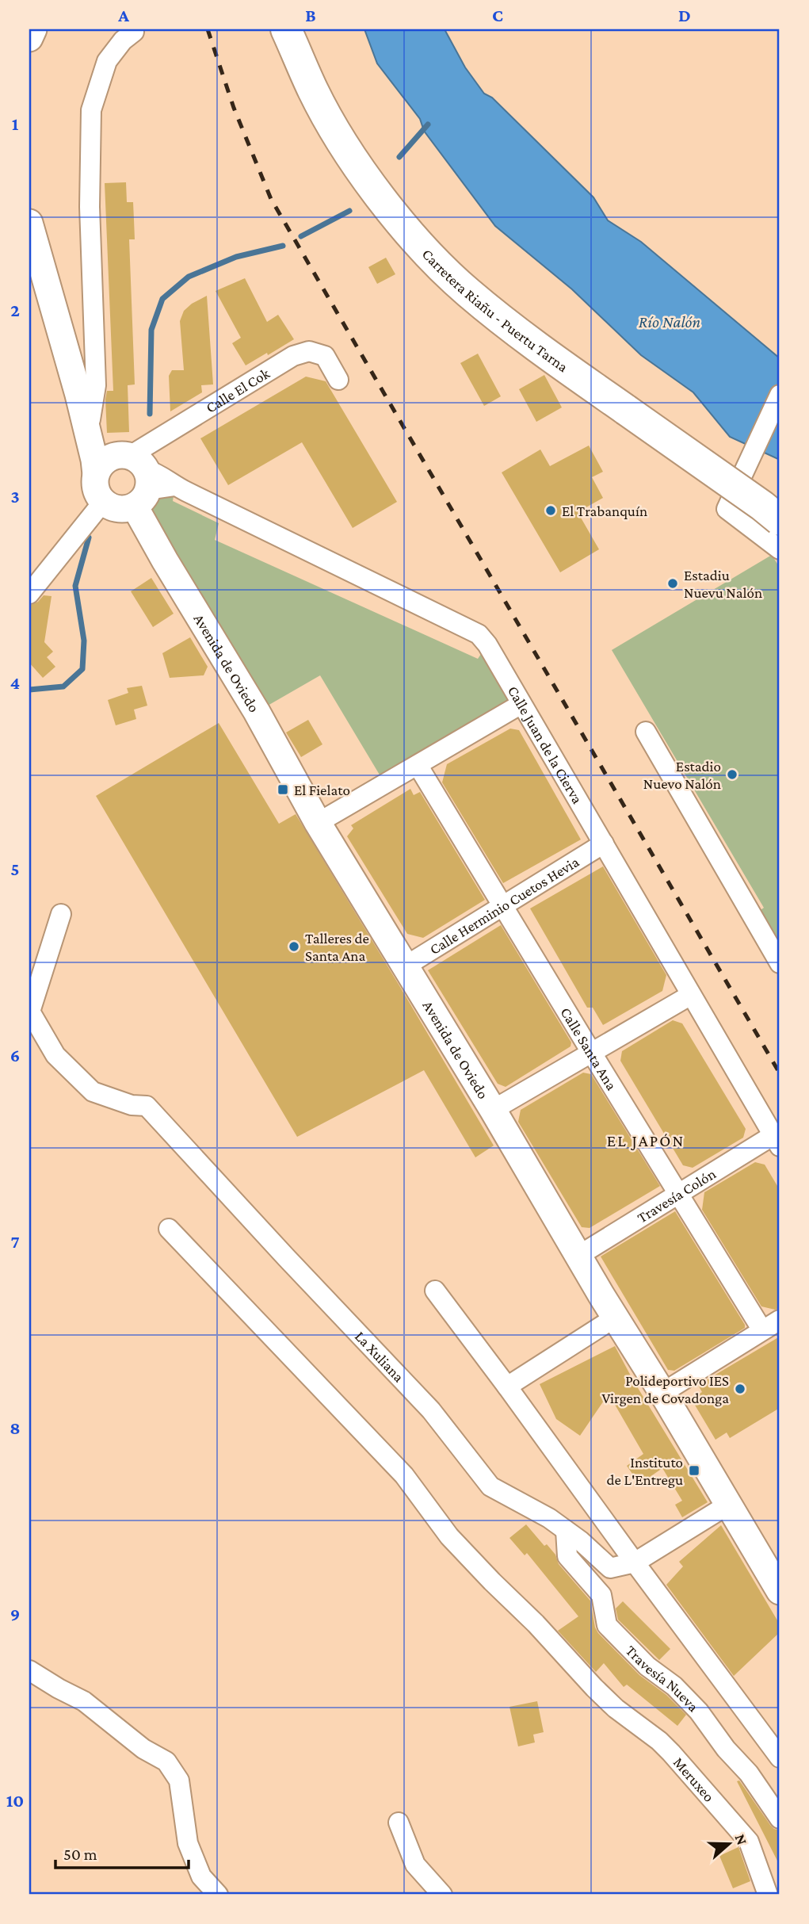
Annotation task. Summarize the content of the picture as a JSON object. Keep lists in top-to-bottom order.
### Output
{
  "streets": {
    "main road": ["Carretera Riañu - Puertu Tarna"],
    "street": [
      "Calle El Cok",
      "Avenida de Oviedo",
      "Calle Juan de la Cierva",
      "Calle Herminio Cuetos Hevia",
      "Calle Santa Ana",
      "Travesía Colón",
      "La Xuliana",
      "Travesía Nueva",
      "Meruxeo"
    ]
  },
  "crossings": [
    ["Calle El Cok", "Avenida de Oviedo"],
    ["Calle El Cok", "Calle Juan de la Cierva"],
    ["Avenida de Oviedo", "Calle Juan de la Cierva"],
    ["Avenida de Oviedo", "Calle Herminio Cuetos Hevia"],
    ["Avenida de Oviedo", "Travesía Colón"],
    ["Calle Juan de la Cierva", "Calle Herminio Cuetos Hevia"],
    ["Calle Juan de la Cierva", "Travesía Colón"],
    ["Calle Herminio Cuetos Hevia", "Calle Santa Ana"],
    ["Calle Santa Ana", "Travesía Colón"],
    ["La Xuliana", "Travesía Nueva"]
  ],
  "districts": ["EL JAPÓN"],
  "water": ["Río Nalón"],
  "places": {
    "other": [
      "El Trabanquín",
      "Estadiu Nuevu Nalón",
      "Estadio Nuevo Nalón",
      "Talleres de Santa Ana",
      "Polideportivo IES Virgen de Covadonga"
    ],
    "transit": ["El Fielato", "Instituto de L'Entregu"]
  },
  "scale_bar": "50 m",
  "north": "right",
  "grid": {
    "columns": [
      "A",
      "B",
      "C",
      "D"
    ],
    "rows": [
      "1",
      "2",
      "3",
      "4",
      "5",
      "6",
      "7",
      "8",
      "9",
      "10"
    ]
  }
}
